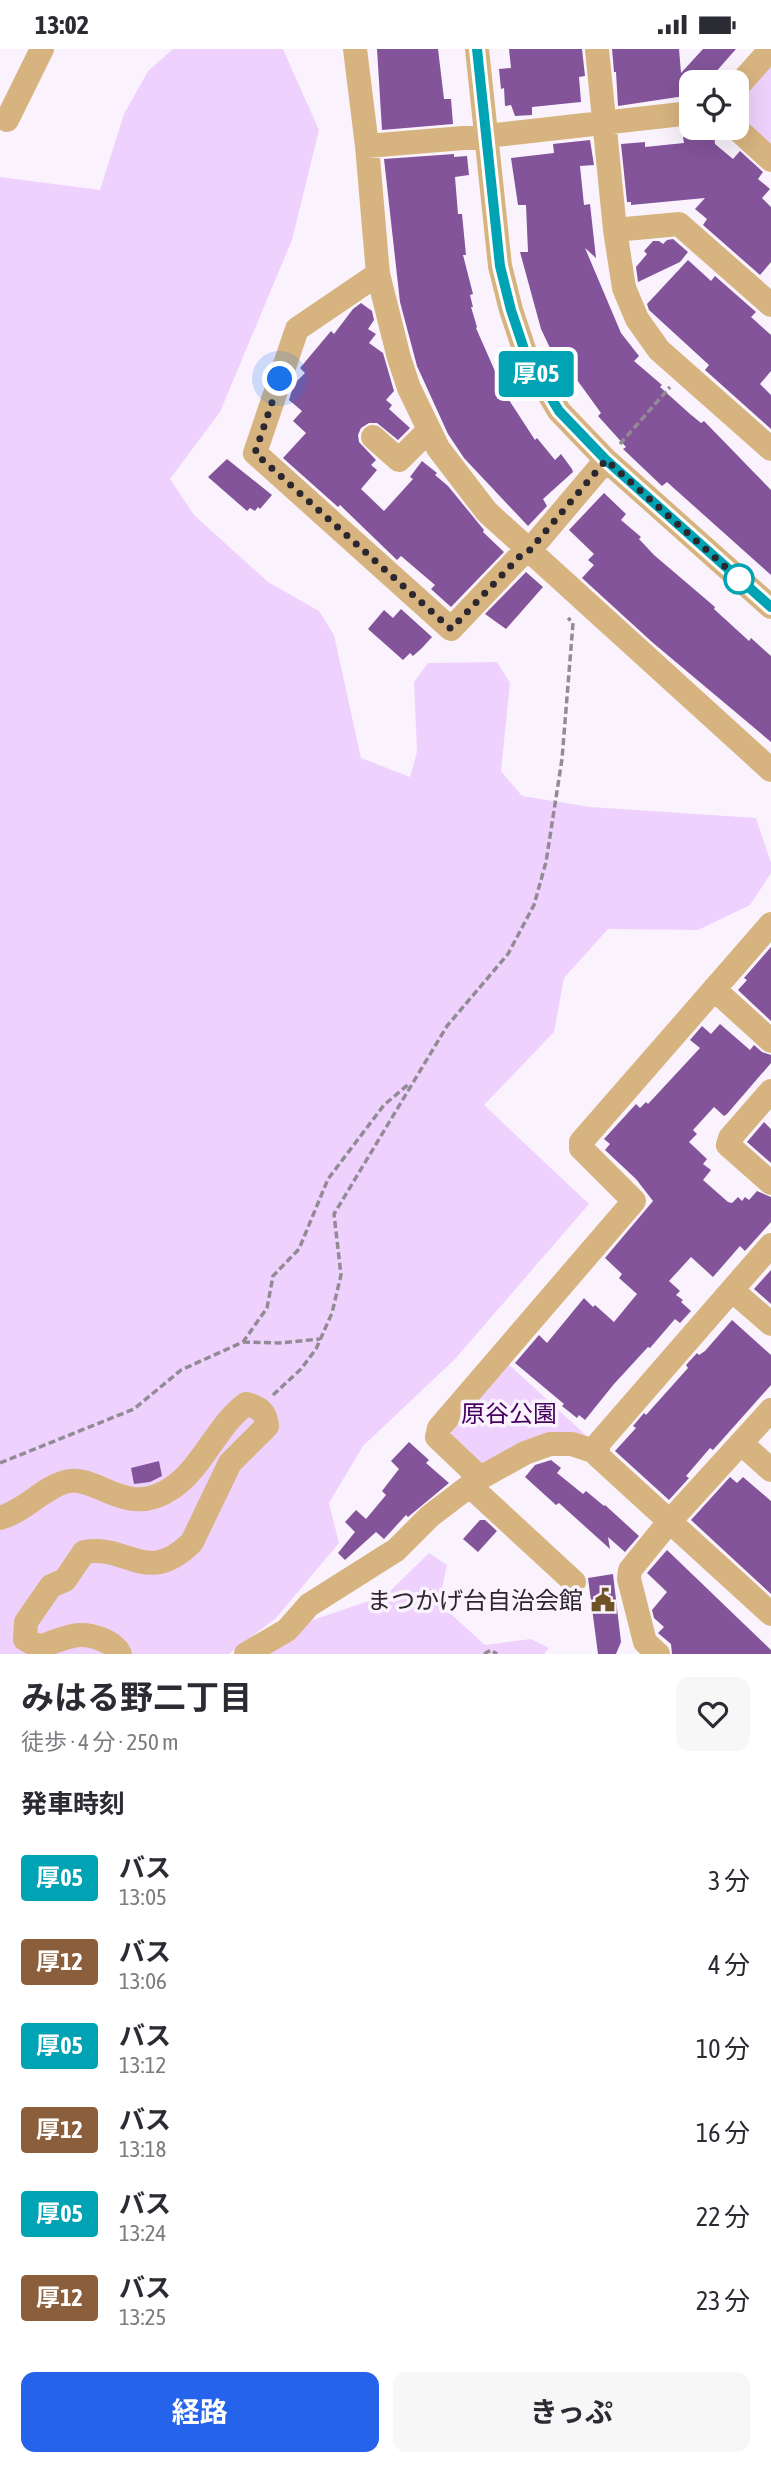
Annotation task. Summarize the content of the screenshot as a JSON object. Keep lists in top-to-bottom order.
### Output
{
  "parks": ["原谷公園"],
  "places": {
    "public building": ["まつかげ台自治会館"]
  },
  "lines": ["bus line 厚05"],
  "page": {
    "status": "13:02",
    "on_map": "厚05",
    "heading": [
      ["みはる野二丁目", "徒歩 · 4 分 · 250 m"],
      "発車時刻"
    ],
    "list": [
      {
        "mark": "厚05",
        "name": "バス",
        "note": "13:05",
        "value": "3 分"
      },
      {
        "mark": "厚12",
        "name": "バス",
        "note": "13:06",
        "value": "4 分"
      },
      {
        "mark": "厚05",
        "name": "バス",
        "note": "13:12",
        "value": "10 分"
      },
      {
        "mark": "厚12",
        "name": "バス",
        "note": "13:18",
        "value": "16 分"
      },
      {
        "mark": "厚05",
        "name": "バス",
        "note": "13:24",
        "value": "22 分"
      },
      {
        "mark": "厚12",
        "name": "バス",
        "note": "13:25",
        "value": "23 分"
      }
    ],
    "buttons": ["経路", "きっぷ"]
  }
}
